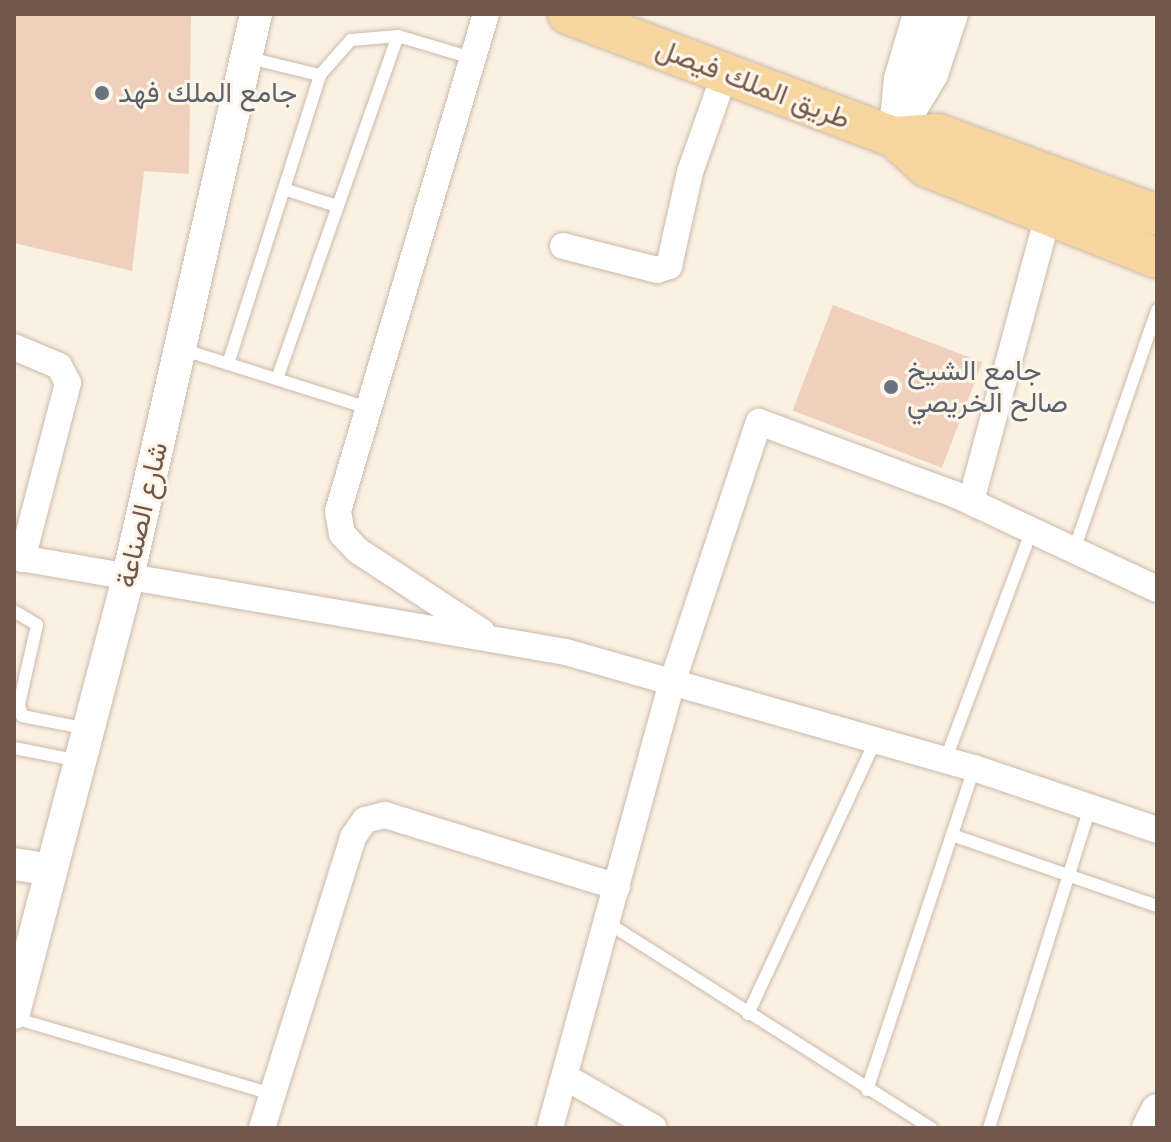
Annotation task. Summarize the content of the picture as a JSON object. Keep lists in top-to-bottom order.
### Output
{
  "streets": {
    "main road": ["طريق الملك فيصل"],
    "street": ["شارع الصناعة"]
  },
  "places": ["جامع الملك فهد", "جامع الشيخ صالح الخريصي"]
}
